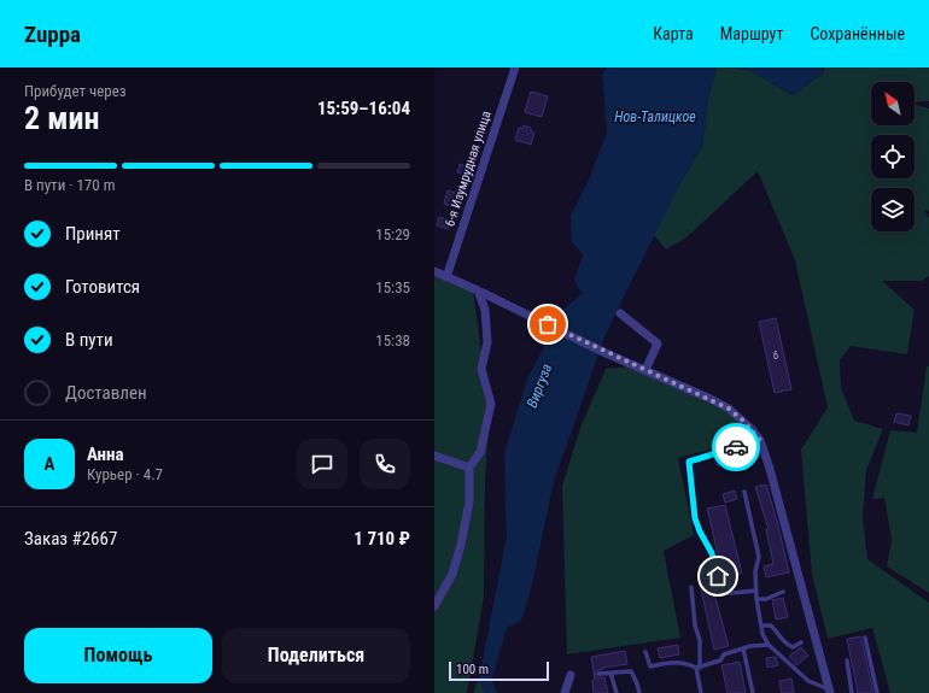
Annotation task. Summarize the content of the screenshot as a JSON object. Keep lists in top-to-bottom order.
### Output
{
  "streets": {
    "street": ["6-я Изумрудная улица"]
  },
  "water": ["Нов-Талицкое", "Виргуза"],
  "house_numbers": ["6"],
  "scale_bar": "100 m",
  "north": "top left",
  "page": {
    "header": "Zuppa",
    "nav": ["Карта", "Маршрут", "Сохранённые"],
    "heading": ["2 мин", "Прибудет через", "15:59–16:04"],
    "panel": [
      "Анна",
      "Курьер · 4.7",
      "Заказ #2667",
      "1 710 ₽"
    ],
    "bar": "В пути · 170 m",
    "list": [
      ["Принят", "15:29"],
      ["Готовится", "15:35"],
      ["В пути", "15:38"],
      "Доставлен"
    ],
    "round": "А",
    "buttons": ["Помощь", "Поделиться"],
    "scale": "100 m"
  }
}
